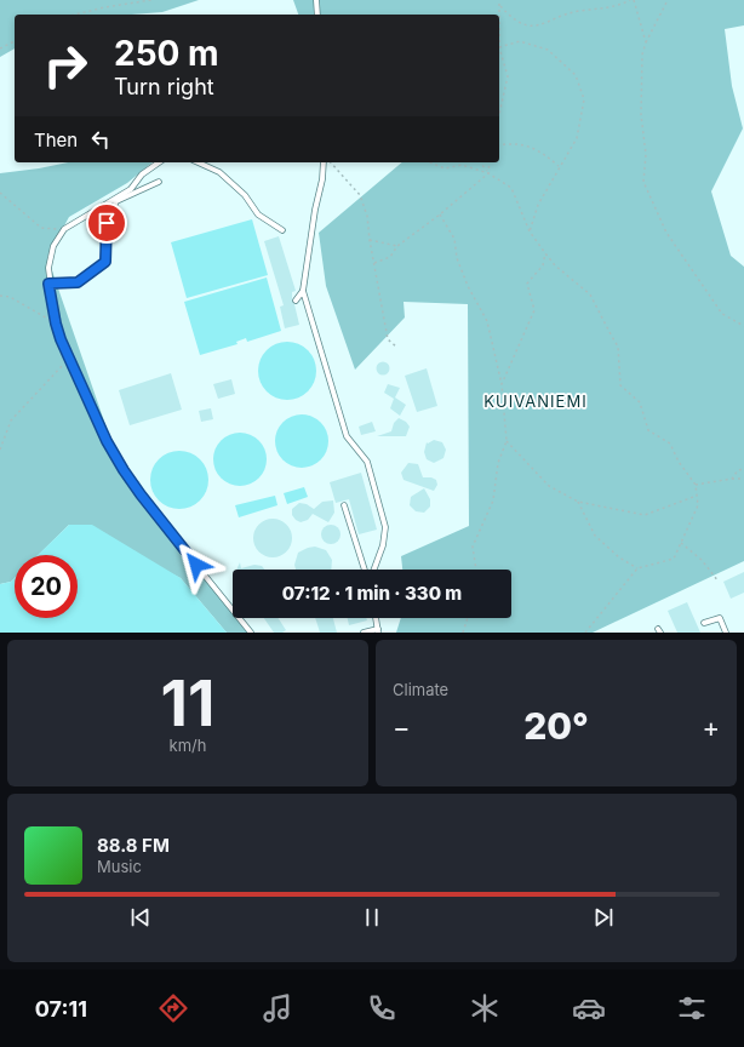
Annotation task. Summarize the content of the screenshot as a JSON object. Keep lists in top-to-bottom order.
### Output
{
  "districts": ["KUIVANIEMI"],
  "page": {
    "turn": ["250 m", "Turn right"],
    "then": "Then",
    "limit": "20",
    "trip": "07:12 · 1 min · 330 m",
    "tile": [
      ["11", "km/h"],
      "Climate"
    ],
    "heat": ["−", "20°", "+"],
    "song": ["88.8 FM", "Music"],
    "tabs": "07:11"
  }
}
